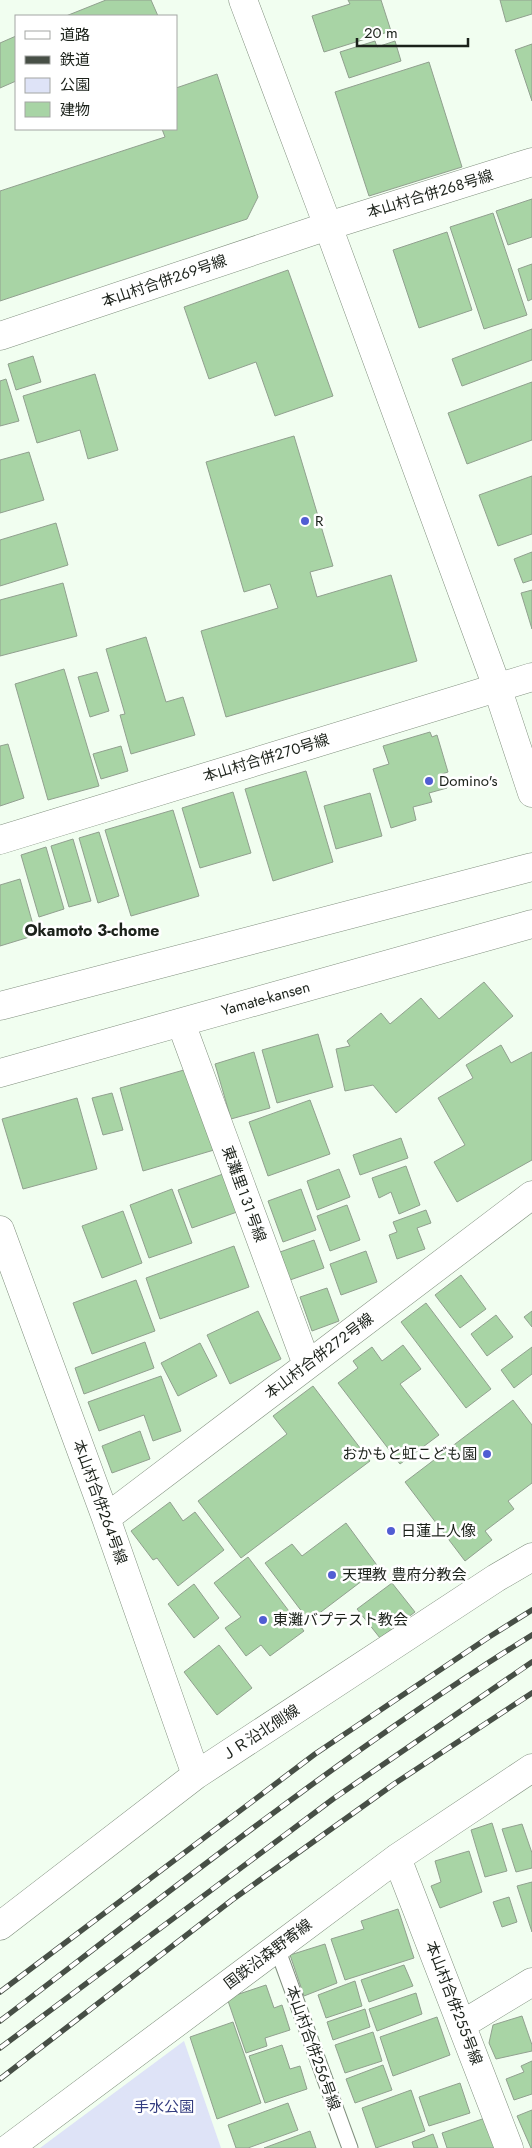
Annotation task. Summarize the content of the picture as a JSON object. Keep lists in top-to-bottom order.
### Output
{
  "streets": {
    "street": [
      "本山村合併２６８号線",
      "本山村合併２６９号線",
      "本山村合併２７０号線",
      "Yamate-kansen",
      "東灘里１３１号線",
      "本山村合併２７２号線",
      "本山村合併２６４号線",
      "ＪＲ沿北側線",
      "国鉄沿森野寄線",
      "本山村合併２５５号線"
    ],
    "lane": ["本山村合併２５６号線"]
  },
  "crossings": [
    ["本山村合併２６８号線", "本山村合併２６９号線"],
    ["Yamate-kansen", "東灘里１３１号線"],
    ["東灘里１３１号線", "本山村合併２７２号線"],
    ["本山村合併２７２号線", "本山村合併２６４号線"],
    ["本山村合併２６４号線", "ＪＲ沿北側線"],
    ["国鉄沿森野寄線", "本山村合併２５５号線"],
    ["国鉄沿森野寄線", "本山村合併２５６号線"]
  ],
  "districts": ["Okamoto 3-chome"],
  "parks": ["手水公園"],
  "places": [
    "R",
    "Domino's",
    "おかもと虹こども園",
    "日蓮上人像",
    "天理教 豊府分教会",
    "東灘バプテスト教会"
  ],
  "legend": [
    "道路",
    "鉄道",
    "公園",
    "建物"
  ],
  "scale_bar": "20 m"
}
